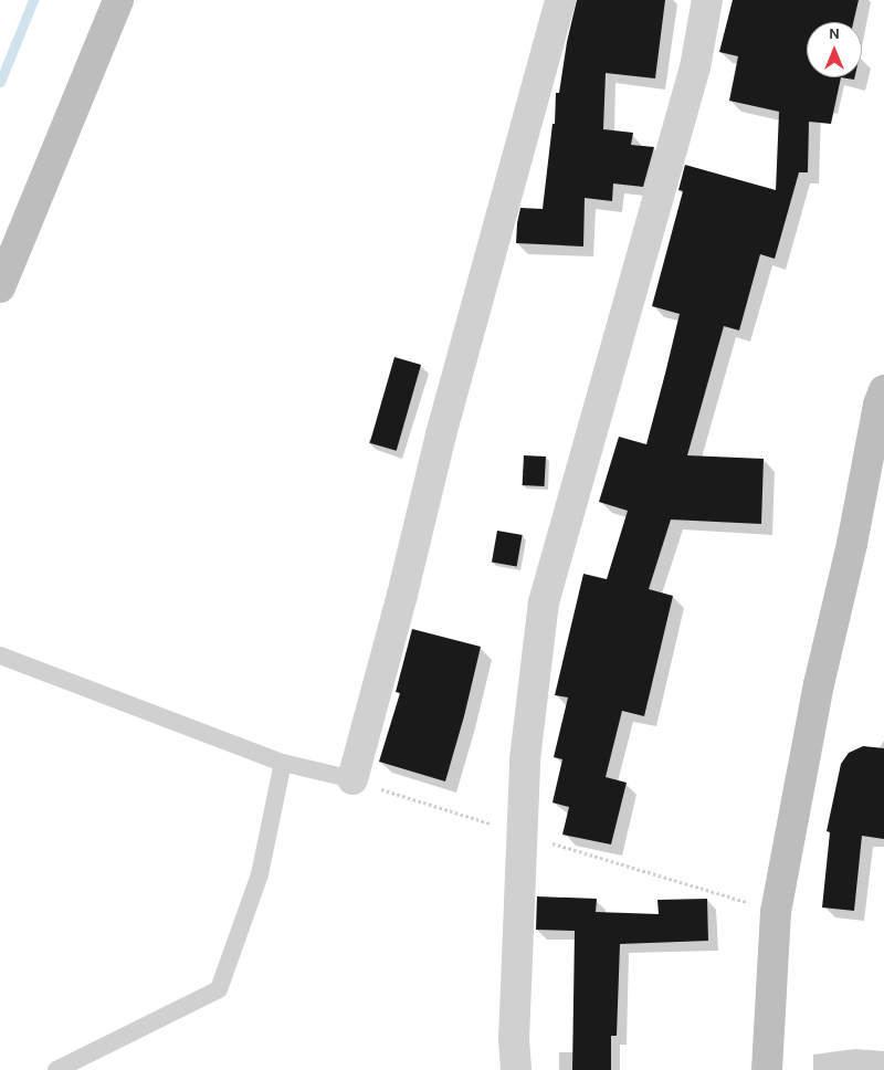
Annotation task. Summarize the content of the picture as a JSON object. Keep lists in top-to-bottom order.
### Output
{
  "north": "top"
}
